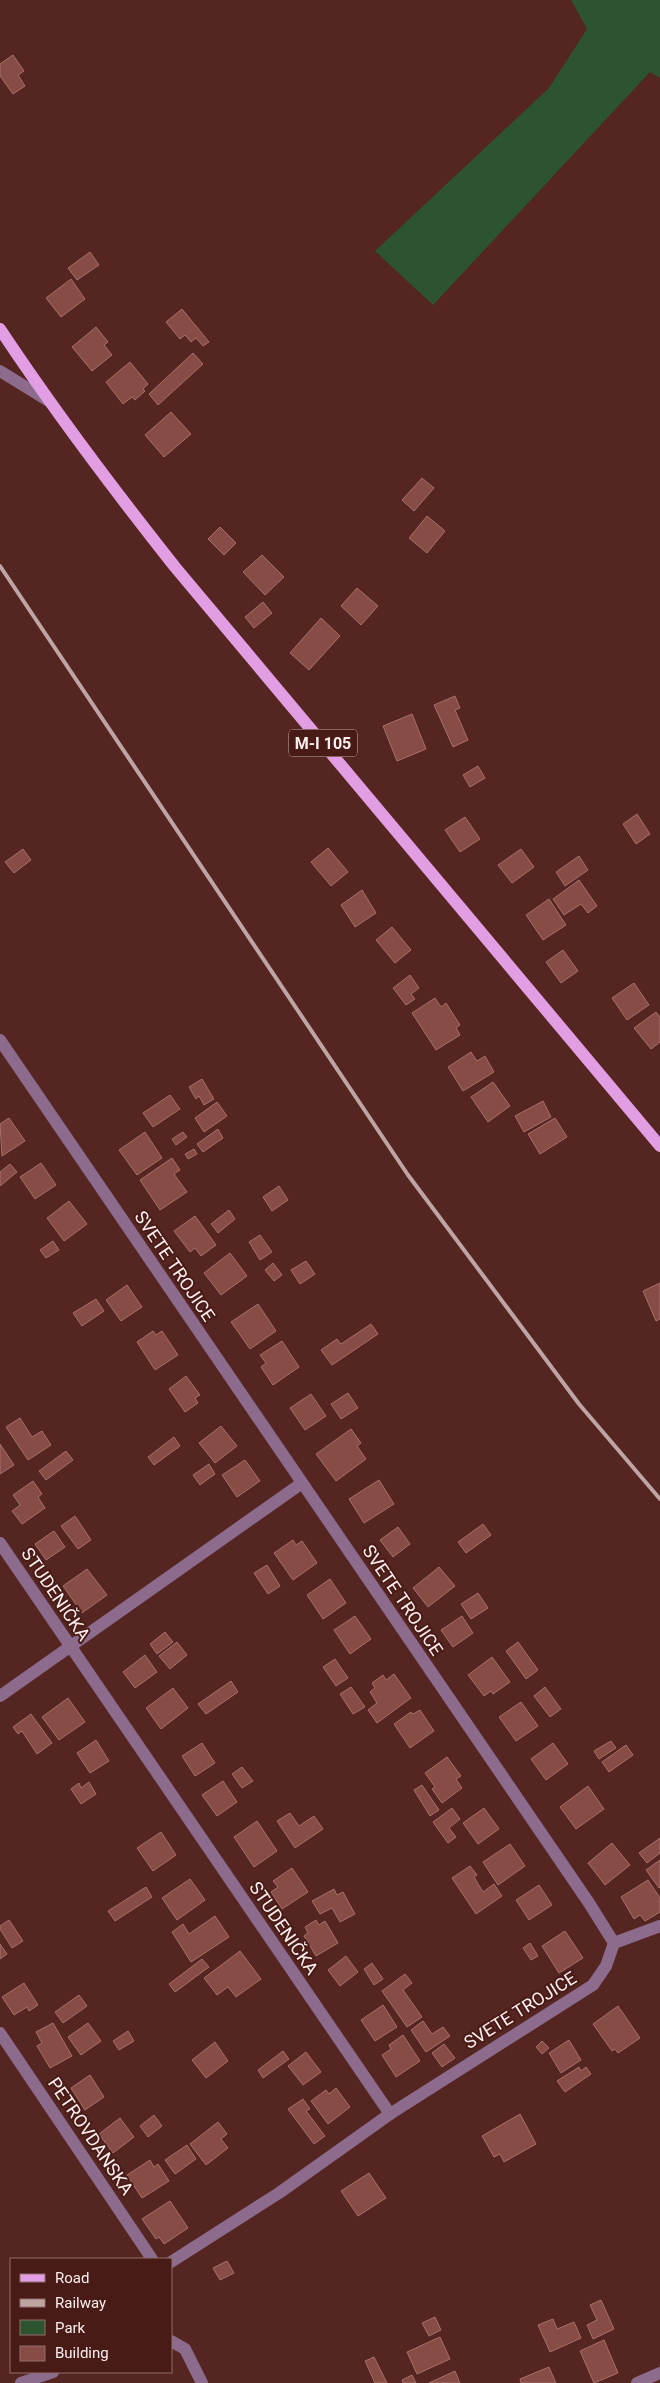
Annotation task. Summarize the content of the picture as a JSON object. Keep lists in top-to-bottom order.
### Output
{
  "streets": {
    "main road": ["M-I 105"],
    "street": ["SVETE TROJICE", "STUDENIČKA", "PETROVDANSKA"]
  },
  "crossings": [
    ["SVETE TROJICE", "STUDENIČKA"]
  ],
  "legend": [
    "Road",
    "Railway",
    "Park",
    "Building"
  ]
}
